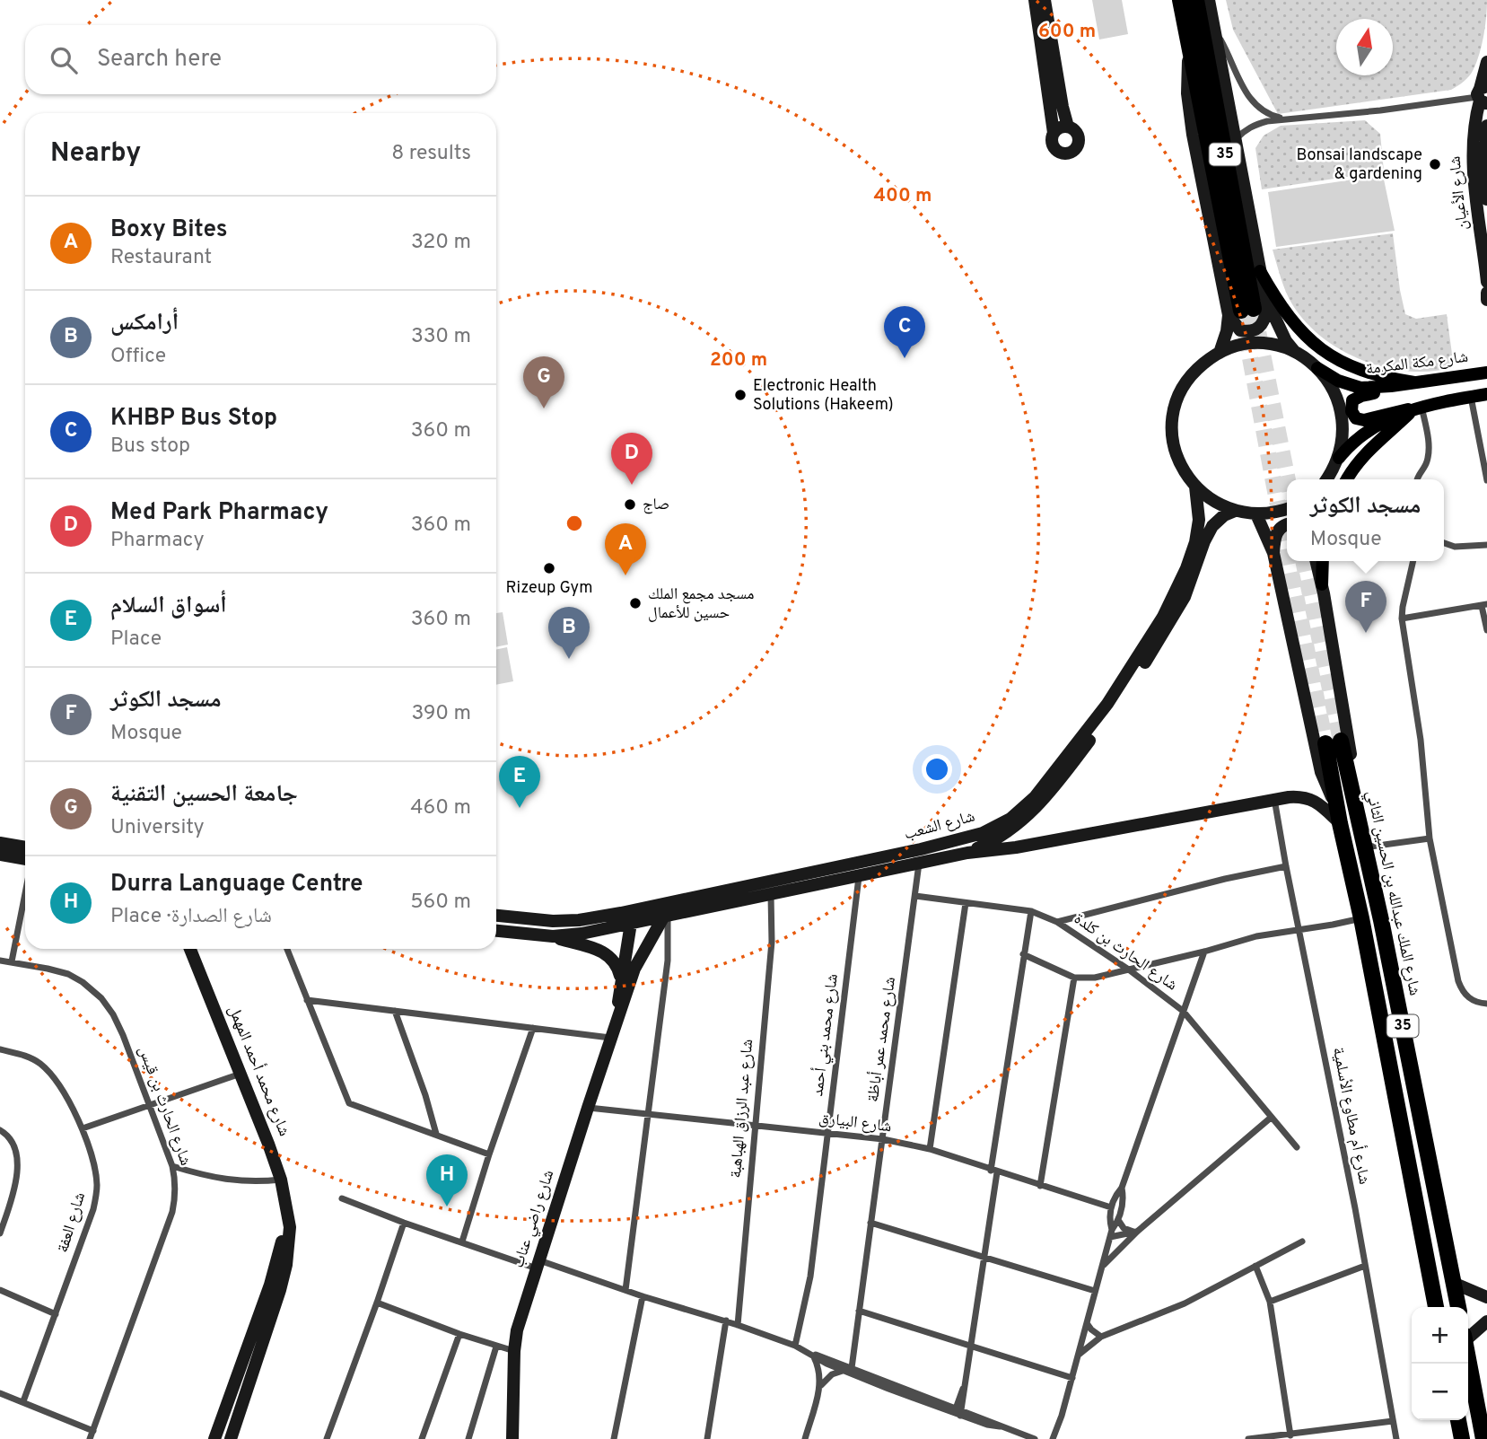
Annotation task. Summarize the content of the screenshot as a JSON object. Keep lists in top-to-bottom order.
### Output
{
  "streets": {
    "highway": ["35", "شارع الملك عبدالله بن الحسين الثاني"],
    "main road": ["شارع مكة المكرمة"],
    "street": [
      "شارع الأعيان",
      "شارع الشعب",
      "شارع الحارث بن كلدة",
      "شارع محمد بني أحمد",
      "شارع محمد عمر أباظة",
      "شارع محمد أحمد المهمل",
      "شارع الحارث بن قيس",
      "شارع عبد الرزاق الهباهبة",
      "شارع أم مطاوع الأسلمية",
      "شارع البيارق",
      "شارع راضي عناب",
      "شارع العفة"
    ]
  },
  "crossings": [
    ["شارع الشعب", "شارع الملك عبدالله بن الحسين الثاني"],
    ["شارع الشعب", "شارع محمد بني أحمد"],
    ["شارع الشعب", "شارع محمد عمر أباظة"],
    ["شارع الشعب", "شارع عبد الرزاق الهباهبة"],
    ["شارع الشعب", "شارع أم مطاوع الأسلمية"],
    ["شارع الشعب", "شارع راضي عناب"],
    ["شارع الحارث بن كلدة", "شارع محمد عمر أباظة"],
    ["شارع محمد بني أحمد", "شارع البيارق"],
    ["شارع محمد عمر أباظة", "شارع البيارق"],
    ["شارع عبد الرزاق الهباهبة", "شارع البيارق"],
    ["شارع البيارق", "شارع راضي عناب"]
  ],
  "places": [
    "Bonsai landscape & gardening",
    "Electronic Health Solutions (Hakeem)",
    "صاج",
    "Rizeup Gym",
    "مسجد مجمع الملك حسين للأعمال"
  ],
  "north": "top",
  "page": {
    "search": "Search here",
    "heading": ["Nearby", "8 results"],
    "list": [
      {
        "mark": "A",
        "name": "Boxy Bites",
        "note": "Restaurant",
        "value": "320 m"
      },
      {
        "mark": "B",
        "name": "أرامكس",
        "note": "Office",
        "value": "330 m"
      },
      {
        "mark": "C",
        "name": "KHBP Bus Stop",
        "note": "Bus stop",
        "value": "360 m"
      },
      {
        "mark": "D",
        "name": "Med Park Pharmacy",
        "note": "Pharmacy",
        "value": "360 m"
      },
      {
        "mark": "E",
        "name": "أسواق السلام",
        "note": "Place",
        "value": "360 m"
      },
      {
        "mark": "F",
        "name": "مسجد الكوثر",
        "note": "Mosque",
        "value": "390 m"
      },
      {
        "mark": "G",
        "name": "جامعة الحسين التقنية",
        "note": "University",
        "value": "460 m"
      },
      {
        "mark": "H",
        "name": "Durra Language Centre",
        "note": "Place · شارع الصدارة",
        "value": "560 m"
      }
    ],
    "pins": [
      "C",
      "G",
      "D",
      "A",
      "F",
      "B",
      "E",
      "H"
    ],
    "popup": ["مسجد الكوثر", "Mosque"],
    "map_buttons": ["+", "−"]
  },
  "rings": ["600 m", "400 m", "200 m"]
}
